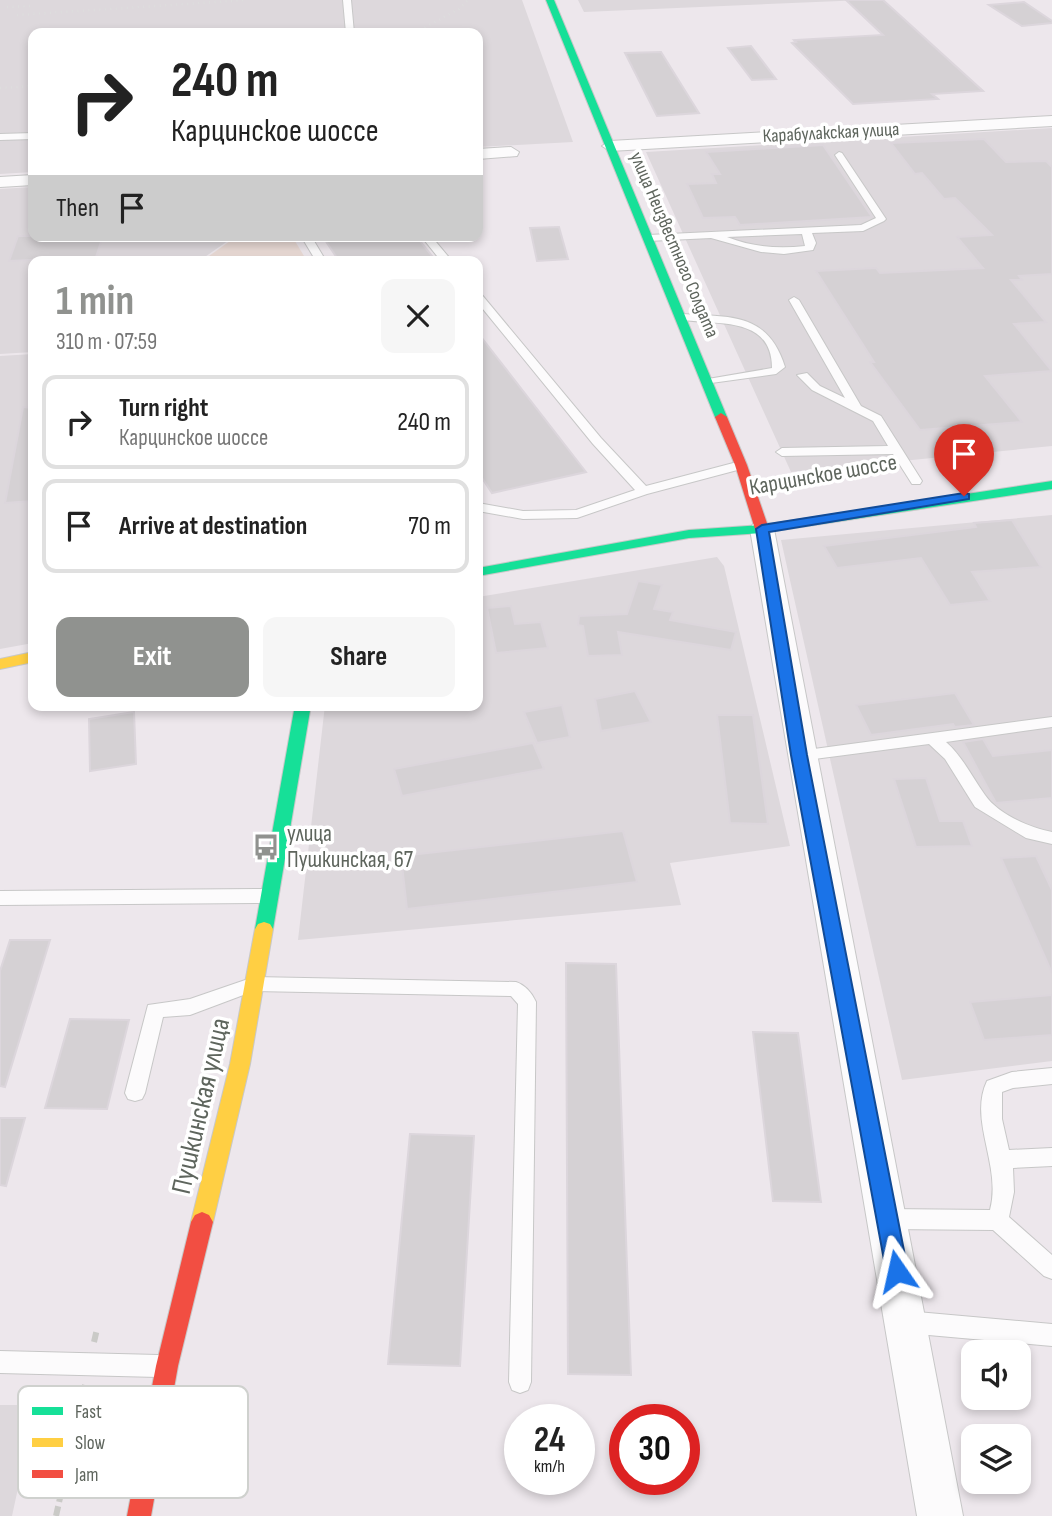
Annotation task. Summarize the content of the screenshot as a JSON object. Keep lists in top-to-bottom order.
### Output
{
  "streets": {
    "street": [
      "Карабулакская улица",
      "улица Неизвестного Солдата",
      "Карцинское шоссе",
      "Пушкинская улица"
    ]
  },
  "crossings": [
    ["Карабулакская улица", "улица Неизвестного Солдата"],
    ["улица Неизвестного Солдата", "Карцинское шоссе"]
  ],
  "places": {
    "bus stop": ["улица Пушкинская, 67"]
  },
  "legend": ["Fast", "Slow", "Jam"],
  "page": {
    "turn": ["240 m", "Карцинское шоссе"],
    "then": "Then",
    "heading": ["1 min", "310 m · 07:59"],
    "list": [
      {
        "name": "Turn right",
        "note": "Карцинское шоссе",
        "value": "240 m"
      },
      {
        "name": "Arrive at destination",
        "value": "70 m"
      }
    ],
    "buttons": ["Exit", "Share"],
    "speed": "24 km/h",
    "limit": "30"
  }
}
